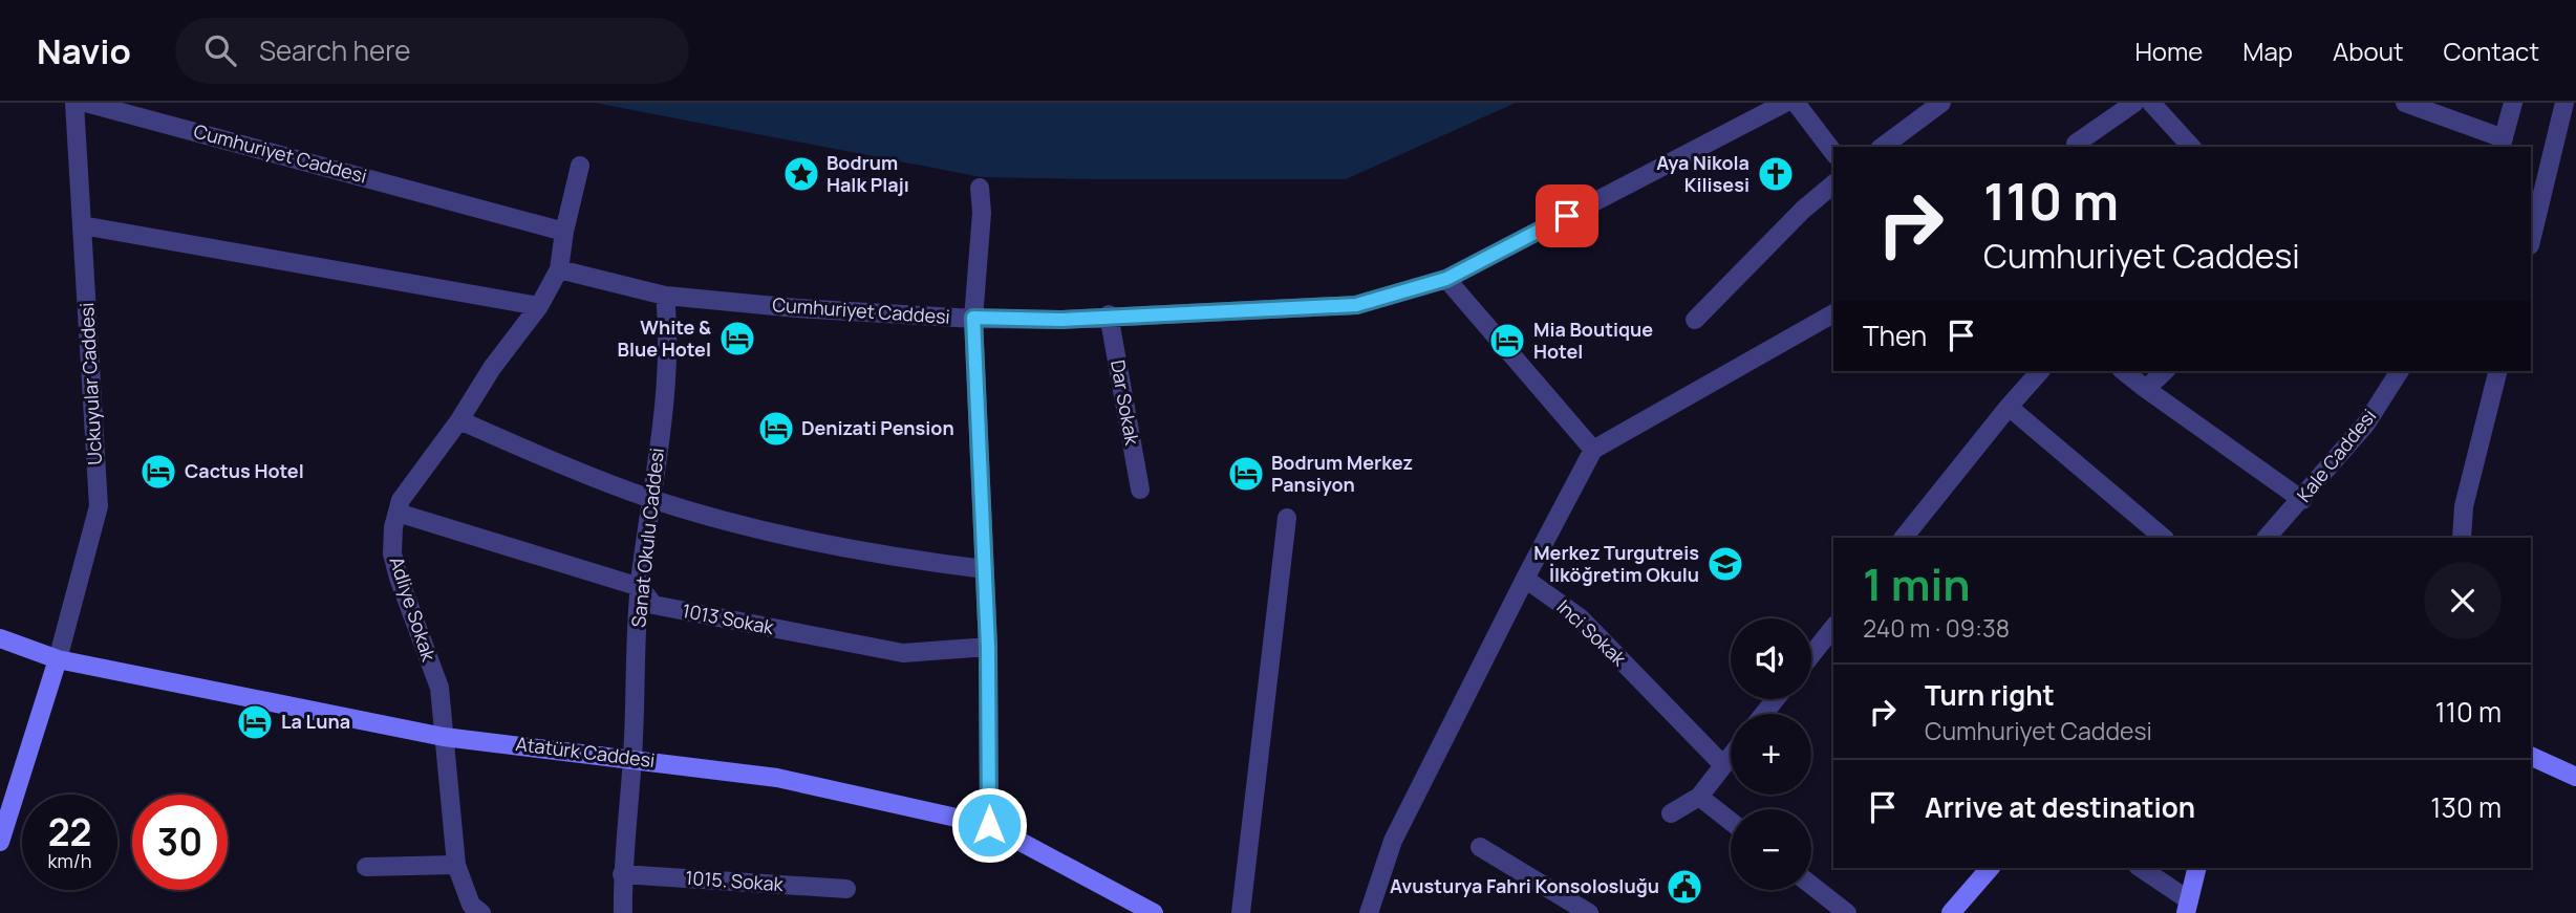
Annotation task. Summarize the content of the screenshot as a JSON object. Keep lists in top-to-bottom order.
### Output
{
  "streets": {
    "street": [
      "Cumhuriyet Caddesi",
      "Uckuyular Caddesi",
      "Dar Sokak",
      "Kale Caddesi",
      "Sanat Okulu Caddesi",
      "Adliye Sokak",
      "1013 Sokak",
      "Inci Sokak",
      "Atatürk Caddesi",
      "1015. Sokak"
    ]
  },
  "crossings": [
    ["Cumhuriyet Caddesi", "Dar Sokak"],
    ["Cumhuriyet Caddesi", "Sanat Okulu Caddesi"],
    ["Cumhuriyet Caddesi", "Adliye Sokak"],
    ["Uckuyular Caddesi", "Atatürk Caddesi"],
    ["Sanat Okulu Caddesi", "1013 Sokak"],
    ["Sanat Okulu Caddesi", "Atatürk Caddesi"],
    ["Sanat Okulu Caddesi", "1015. Sokak"],
    ["Adliye Sokak", "1013 Sokak"],
    ["Adliye Sokak", "Atatürk Caddesi"]
  ],
  "places": {
    "place": ["Bodrum Halk Plajı"],
    "church": ["Aya Nikola Kilisesi"],
    "hotel": [
      "White & Blue Hotel",
      "Mia Boutique Hotel",
      "Denizati Pension",
      "Cactus Hotel",
      "Bodrum Merkez Pansiyon",
      "La Luna"
    ],
    "school or university": ["Merkez Turgutreis İlköğretim Okulu"],
    "public building": ["Avusturya Fahri Konsolosluğu"]
  },
  "page": {
    "header": "Navio",
    "search": "Search here",
    "nav": [
      "Home",
      "Map",
      "About",
      "Contact"
    ],
    "turn": ["110 m", "Cumhuriyet Caddesi"],
    "then": "Then",
    "heading": ["1 min", "240 m · 09:38"],
    "map_buttons": ["+", "−"],
    "list": [
      {
        "name": "Turn right",
        "note": "Cumhuriyet Caddesi",
        "value": "110 m"
      },
      {
        "name": "Arrive at destination",
        "value": "130 m"
      }
    ],
    "speed": "22 km/h",
    "limit": "30"
  }
}
